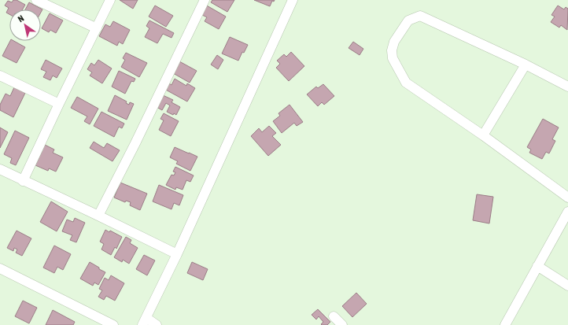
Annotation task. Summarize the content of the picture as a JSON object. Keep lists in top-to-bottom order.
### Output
{
  "north": "top left"
}
